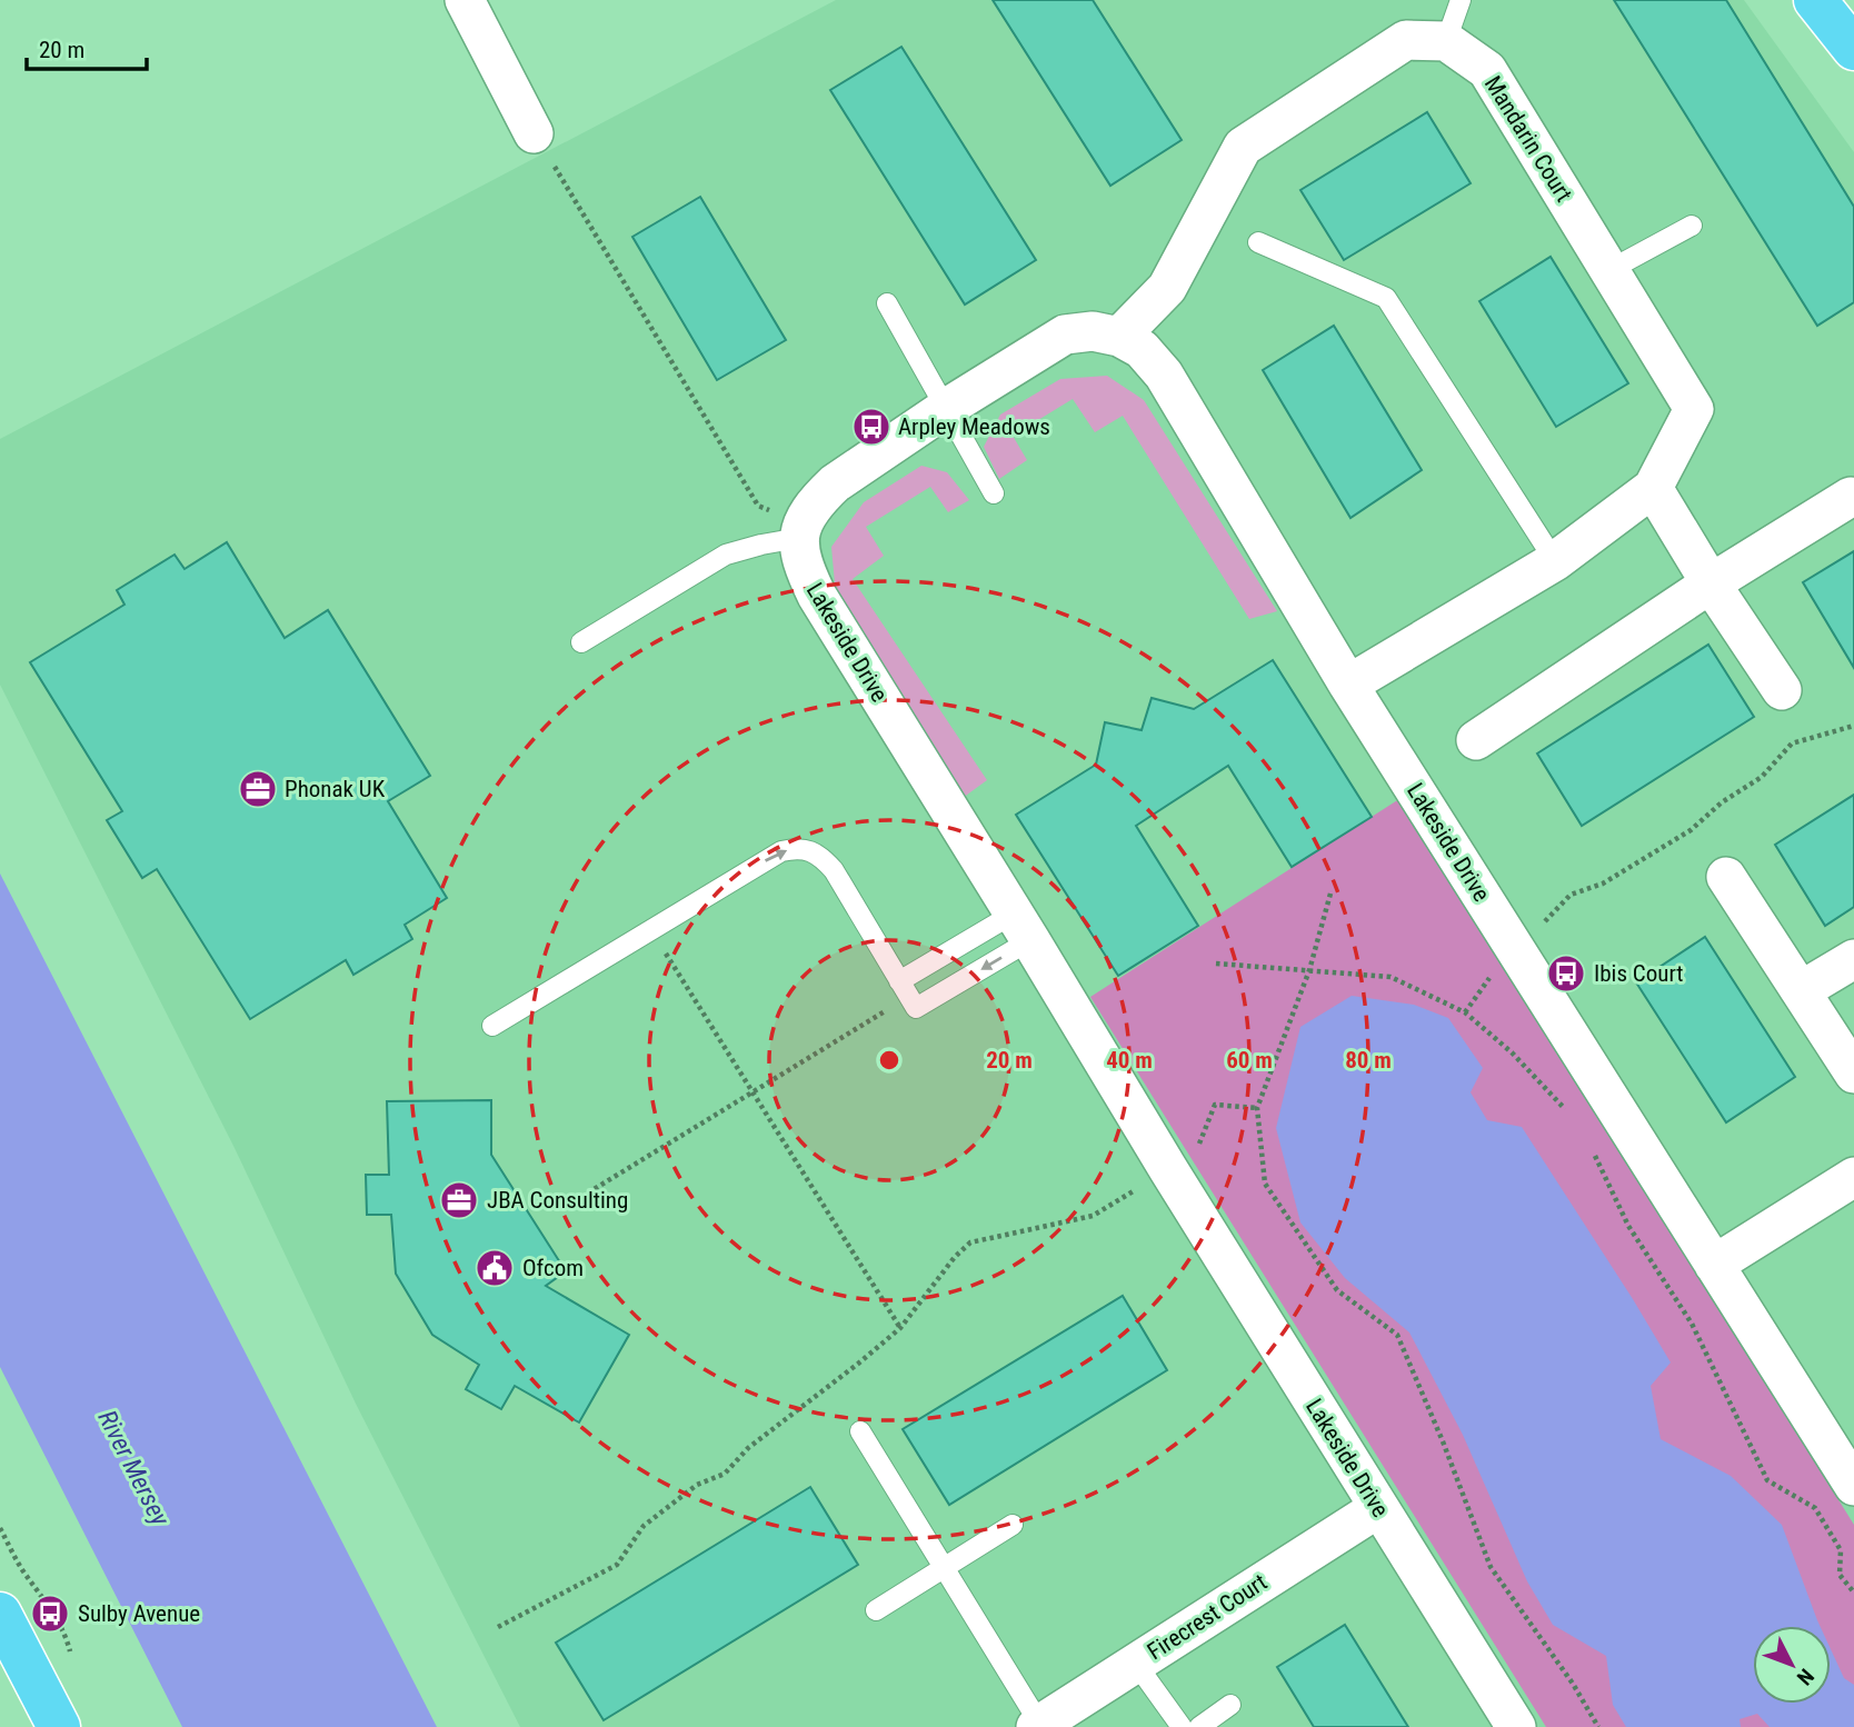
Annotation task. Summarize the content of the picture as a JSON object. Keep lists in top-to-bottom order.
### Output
{
  "streets": {
    "street": ["Mandarin Court", "Lakeside Drive", "Firecrest Court"]
  },
  "crossings": [
    ["Mandarin Court", "Lakeside Drive"],
    ["Lakeside Drive", "Firecrest Court"]
  ],
  "water": ["River Mersey"],
  "places": {
    "bus stop": ["Arpley Meadows", "Ibis Court", "Sulby Avenue"],
    "office": ["Phonak UK", "JBA Consulting"],
    "public building": ["Ofcom"]
  },
  "scale_bar": "20 m",
  "north": "bottom right",
  "rings": [
    "20 m",
    "40 m",
    "60 m",
    "80 m"
  ]
}
